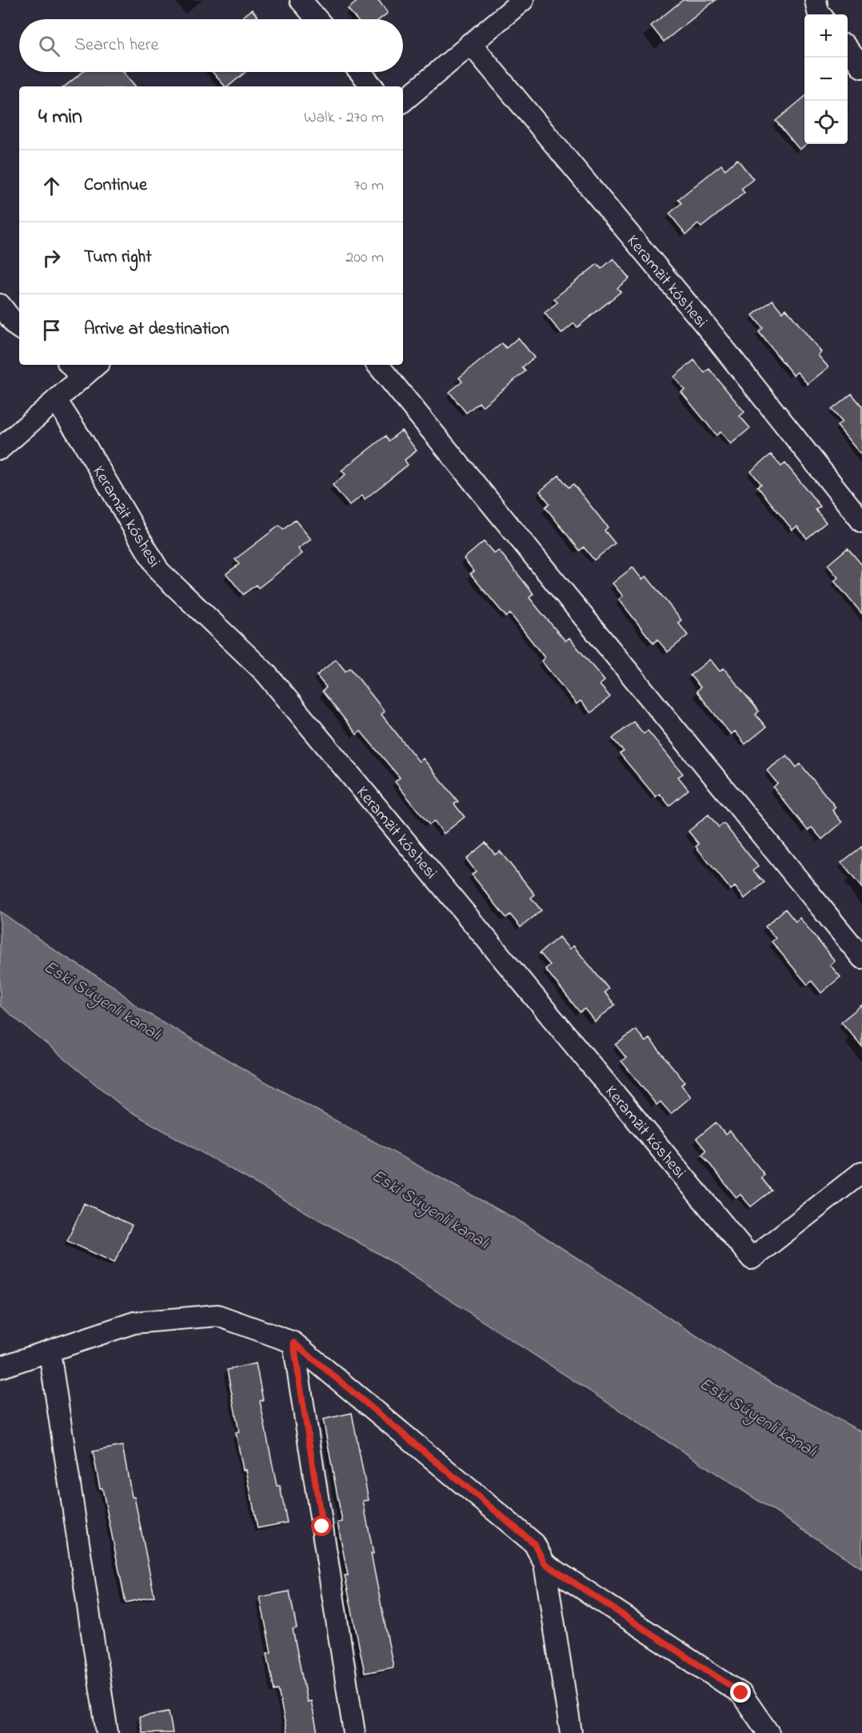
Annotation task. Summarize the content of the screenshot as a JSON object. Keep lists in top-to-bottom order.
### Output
{
  "streets": {
    "street": ["Keramzit kóshesi"]
  },
  "water": ["Eski Súyenli kanalı"],
  "page": {
    "map_buttons": ["+", "−"],
    "search": "Search here",
    "heading": ["4 min", "Walk · 270 m"],
    "list": [
      ["Continue", "70 m"],
      ["Turn right", "200 m"],
      "Arrive at destination"
    ]
  }
}
